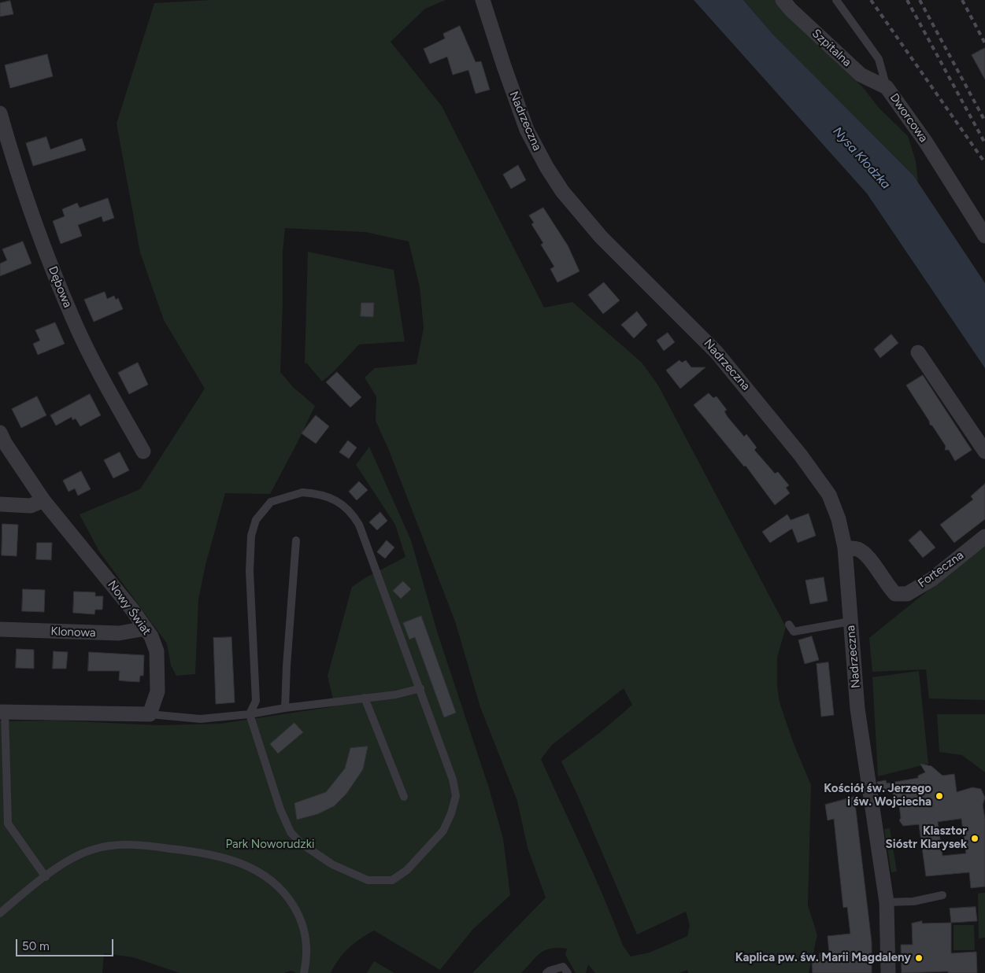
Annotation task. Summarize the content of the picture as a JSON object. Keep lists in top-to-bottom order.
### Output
{
  "streets": {
    "street": [
      "Szpitalna",
      "Dworcowa",
      "Nadrzeczna",
      "Dębowa",
      "Forteczna",
      "Nowy Świat",
      "Klonowa"
    ]
  },
  "crossings": [
    ["Szpitalna", "Dworcowa"],
    ["Nadrzeczna", "Forteczna"],
    ["Nowy Świat", "Klonowa"]
  ],
  "water": ["Nysa Kłodzka"],
  "parks": ["Park Noworudzki"],
  "places": ["Kościół św. Jerzego i św. Wojciecha", "Klasztor Sióstr Klarysek", "Kaplica pw. św. Marii Magdaleny"],
  "scale_bar": "50 m"
}
